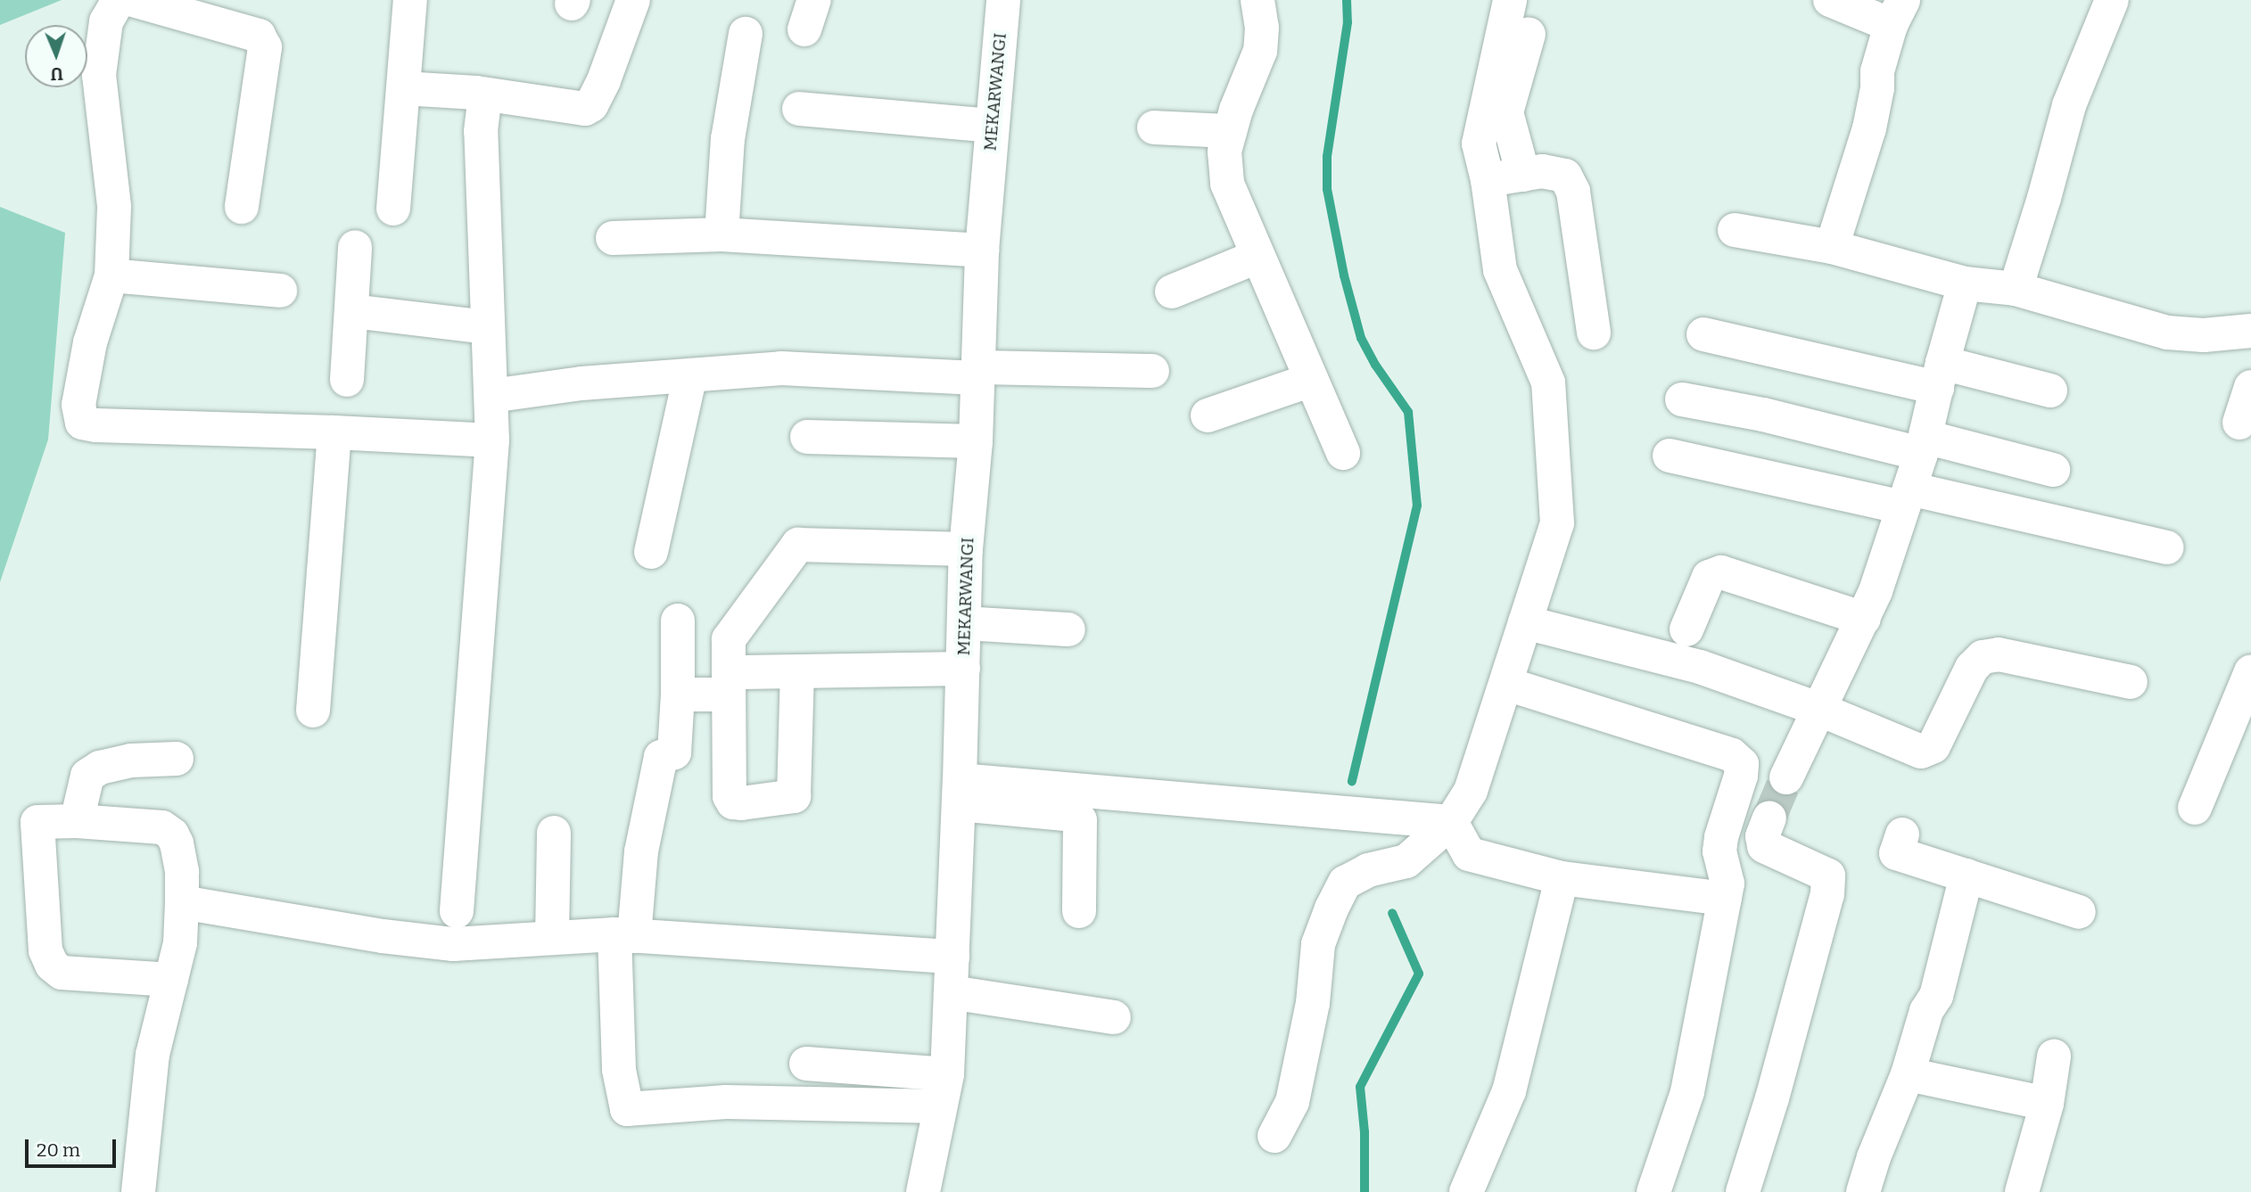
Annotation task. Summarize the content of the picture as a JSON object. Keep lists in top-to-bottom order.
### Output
{
  "streets": {
    "street": ["MEKARWANGI"]
  },
  "scale_bar": "20 m",
  "north": "bottom"
}
